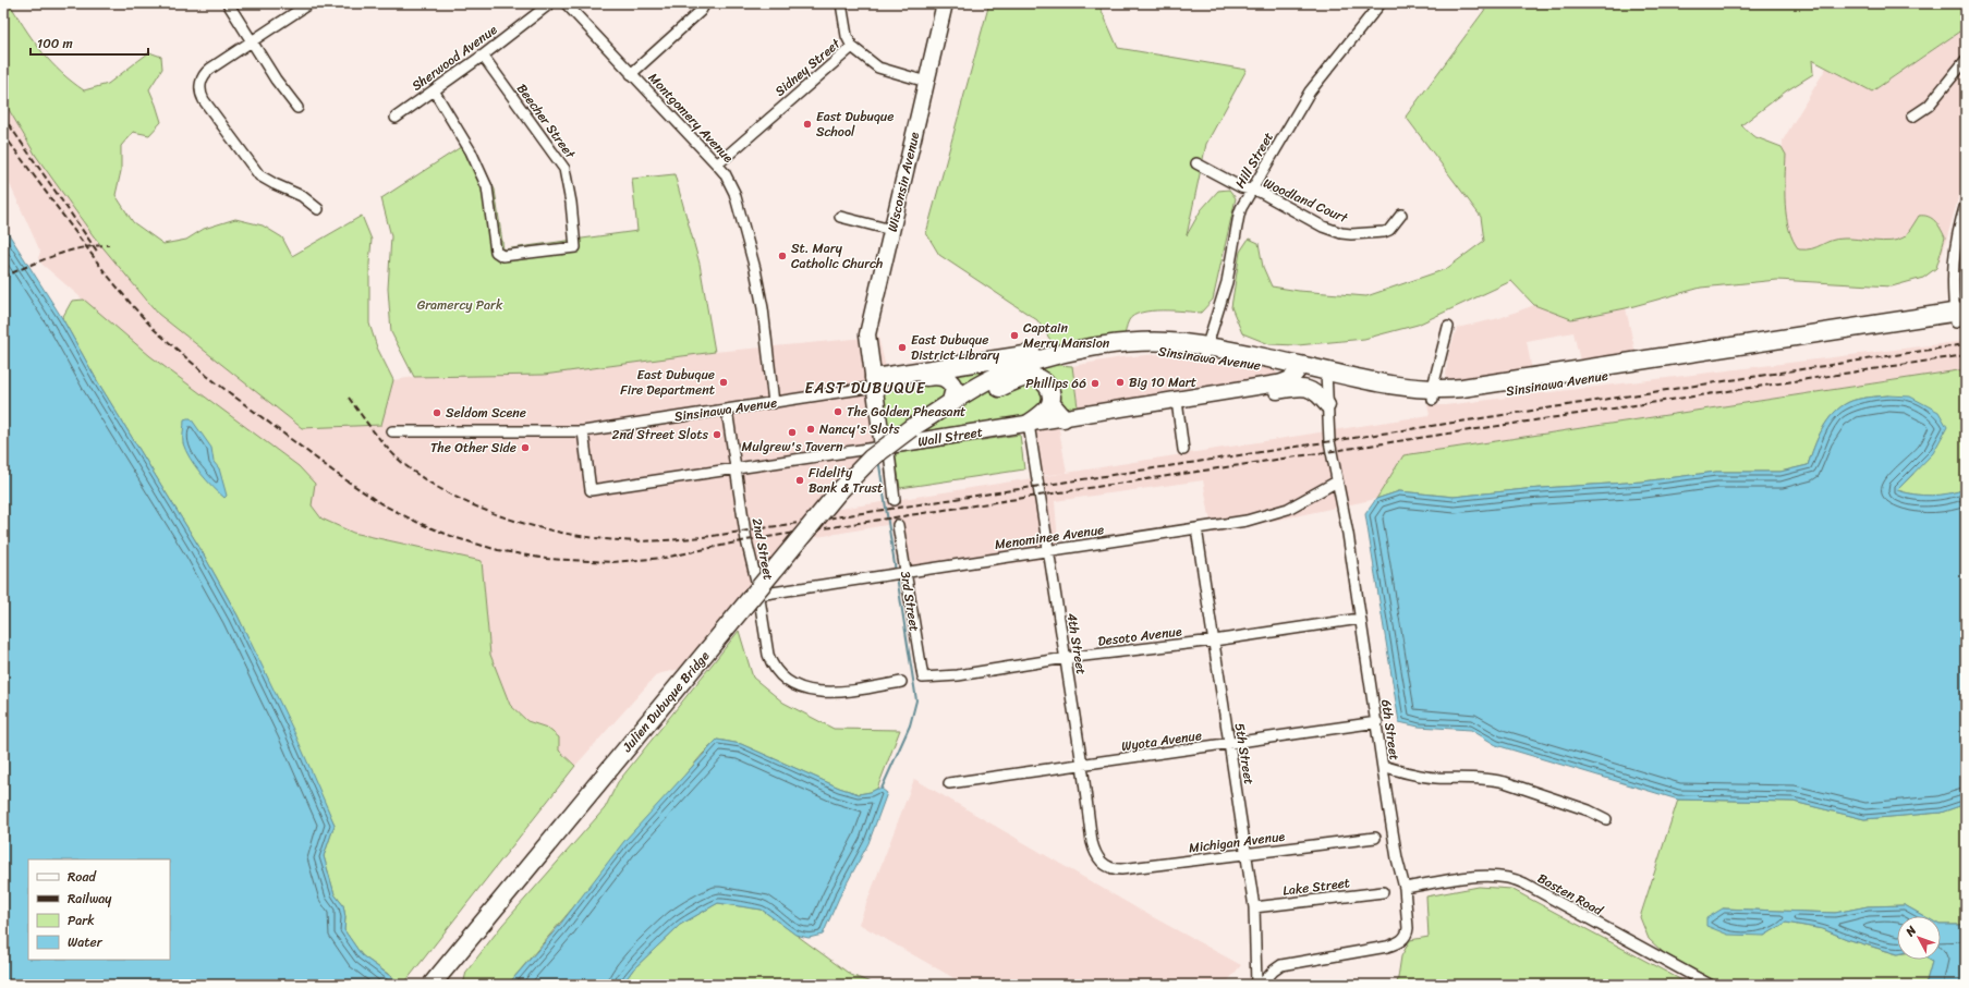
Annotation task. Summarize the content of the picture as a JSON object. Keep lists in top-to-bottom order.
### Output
{
  "streets": {
    "highway": ["Sinsinawa Avenue", "Julien Dubuque Bridge"],
    "main road": ["Wisconsin Avenue", "Wall Street"],
    "street": [
      "Sherwood Avenue",
      "Sidney Street",
      "Montgomery Avenue",
      "Beecher Street",
      "Hill Street",
      "Woodland Court",
      "Menominee Avenue",
      "2nd Street",
      "3rd Street",
      "Desoto Avenue",
      "4th Street",
      "6th Street",
      "Wyota Avenue",
      "5th Street",
      "Michigan Avenue",
      "Lake Street",
      "Basten Road"
    ]
  },
  "crossings": [
    ["Sherwood Avenue", "Beecher Street"],
    ["Sidney Street", "Montgomery Avenue"],
    ["Sidney Street", "Wisconsin Avenue"],
    ["Montgomery Avenue", "Sinsinawa Avenue"],
    ["Hill Street", "Woodland Court"],
    ["Hill Street", "Sinsinawa Avenue"],
    ["Wisconsin Avenue", "Sinsinawa Avenue"],
    ["Sinsinawa Avenue", "Wall Street"],
    ["Sinsinawa Avenue", "2nd Street"],
    ["Sinsinawa Avenue", "Julien Dubuque Bridge"],
    ["Sinsinawa Avenue", "6th Street"],
    ["Wall Street", "2nd Street"],
    ["Wall Street", "4th Street"],
    ["Menominee Avenue", "2nd Street"],
    ["Menominee Avenue", "3rd Street"],
    ["Menominee Avenue", "4th Street"],
    ["Menominee Avenue", "6th Street"],
    ["Menominee Avenue", "5th Street"],
    ["3rd Street", "Desoto Avenue"],
    ["Desoto Avenue", "4th Street"],
    ["Desoto Avenue", "6th Street"],
    ["Desoto Avenue", "5th Street"],
    ["4th Street", "Wyota Avenue"],
    ["4th Street", "Michigan Avenue"],
    ["6th Street", "Wyota Avenue"],
    ["6th Street", "Basten Road"],
    ["Wyota Avenue", "5th Street"],
    ["5th Street", "Michigan Avenue"],
    ["5th Street", "Lake Street"]
  ],
  "districts": ["EAST DUBUQUE"],
  "parks": ["Gramercy Park"],
  "places": [
    "East Dubuque School",
    "St. Mary Catholic Church",
    "Captain Merry Mansion",
    "East Dubuque District Library",
    "East Dubuque Fire Department",
    "Big 10 Mart",
    "Phillips 66",
    "The Golden Pheasant",
    "Seldom Scene",
    "Nancy's Slots",
    "Mulgrew's Tavern",
    "2nd Street Slots",
    "The Other Side",
    "Fidelity Bank & Trust"
  ],
  "legend": [
    "Road",
    "Railway",
    "Park",
    "Water"
  ],
  "scale_bar": "100 m",
  "north": "top left"
}
